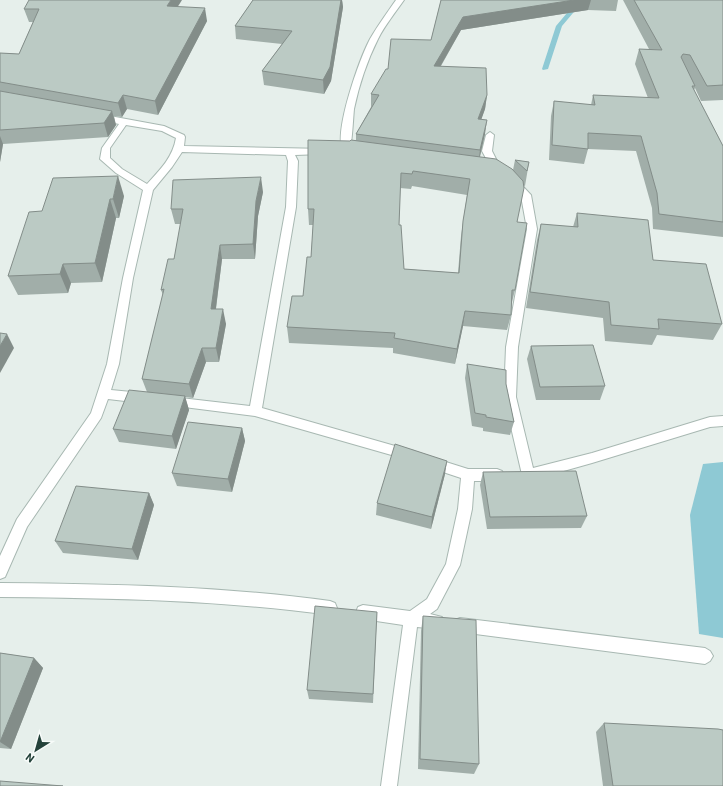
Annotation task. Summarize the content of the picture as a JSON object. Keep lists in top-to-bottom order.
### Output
{
  "north": "bottom left"
}
